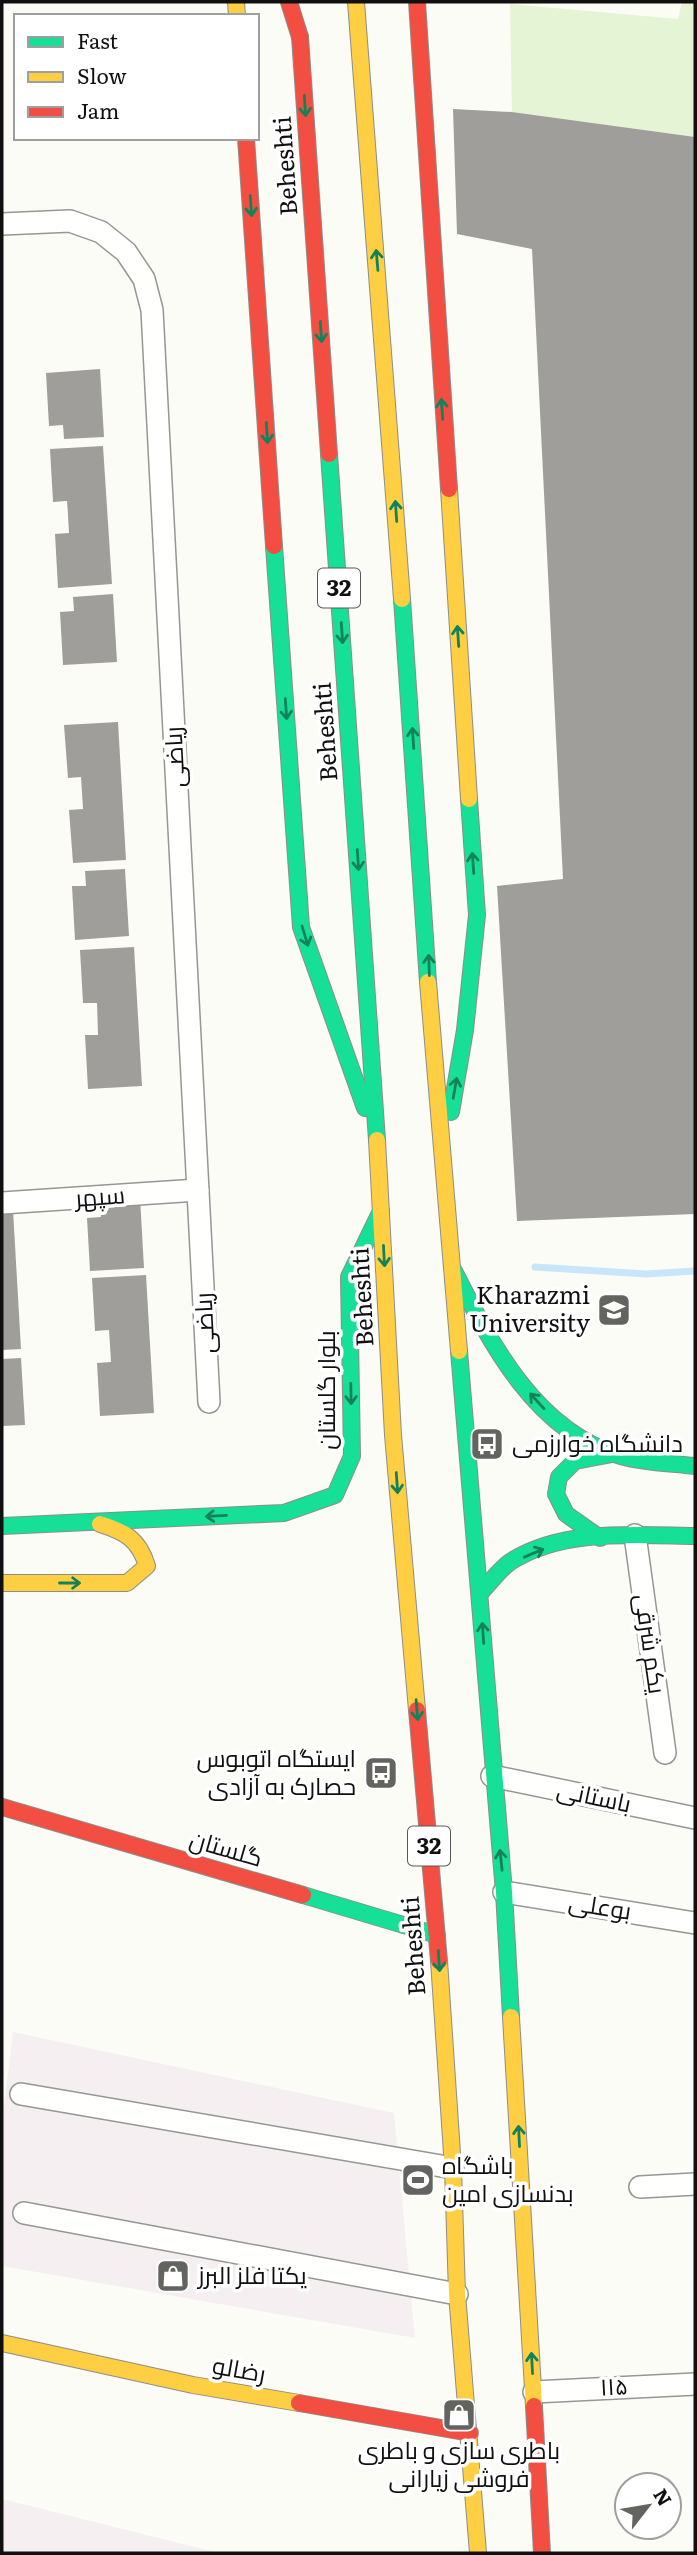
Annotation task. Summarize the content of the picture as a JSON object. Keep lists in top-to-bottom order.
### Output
{
  "streets": {
    "main road": [
      "Beheshti",
      "32",
      "بلوار گلستان",
      "گلستان",
      "رضالو"
    ],
    "street": [
      "ریاضی",
      "سپهر",
      "یکم شرقی",
      "باستانی",
      "بوعلی",
      "۱۱۵"
    ]
  },
  "crossings": [
    ["Beheshti", "32"],
    ["Beheshti", "بلوار گلستان"],
    ["Beheshti", "گلستان"],
    ["Beheshti", "رضالو"],
    ["ریاضی", "سپهر"]
  ],
  "places": {
    "school or university": ["Kharazmi University"],
    "bus stop": ["دانشگاه خوارزمی", "ایستگاه اتوبوس حصارک به آزادی"],
    "sports": ["باشگاه بدنسازی امین"],
    "shop": ["یکتا فلز البرز", "باطری سازی و باطری فروشی زیارانی"]
  },
  "legend": ["Fast", "Slow", "Jam"],
  "north": "top right"
}
